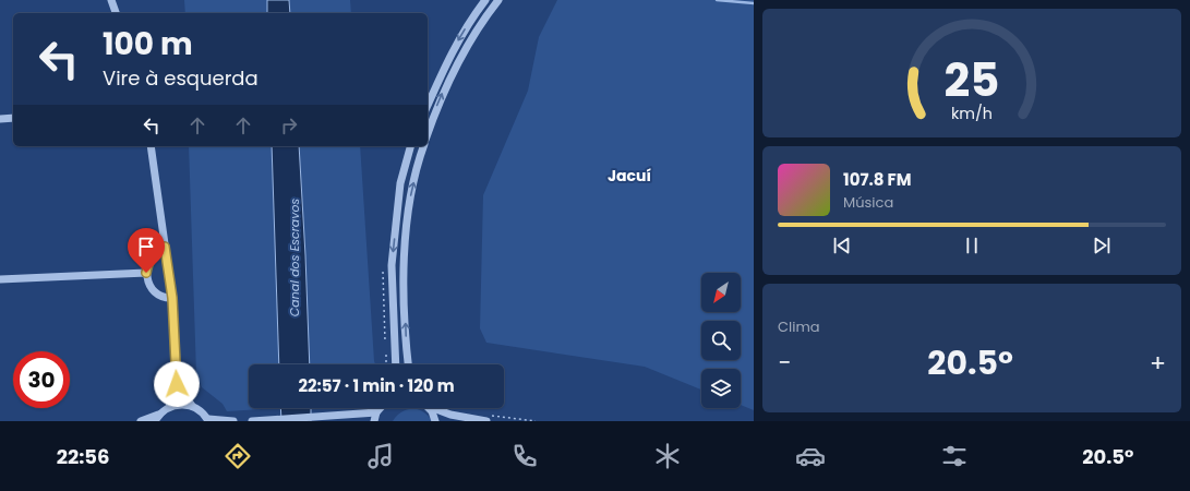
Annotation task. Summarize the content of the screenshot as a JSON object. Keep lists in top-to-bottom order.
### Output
{
  "districts": ["Jacuí"],
  "water": ["Canal dos Escravos"],
  "north": "bottom left",
  "page": {
    "turn": ["100 m", "Vire à esquerda"],
    "song": ["107.8 FM", "Música"],
    "tile": "Clima",
    "heat": ["−", "20.5°", "+"],
    "limit": "30",
    "trip": "22:57 · 1 min · 120 m",
    "tabs": ["22:56", "20.5°"],
    "gauge": ["25", "km/h"]
  }
}
